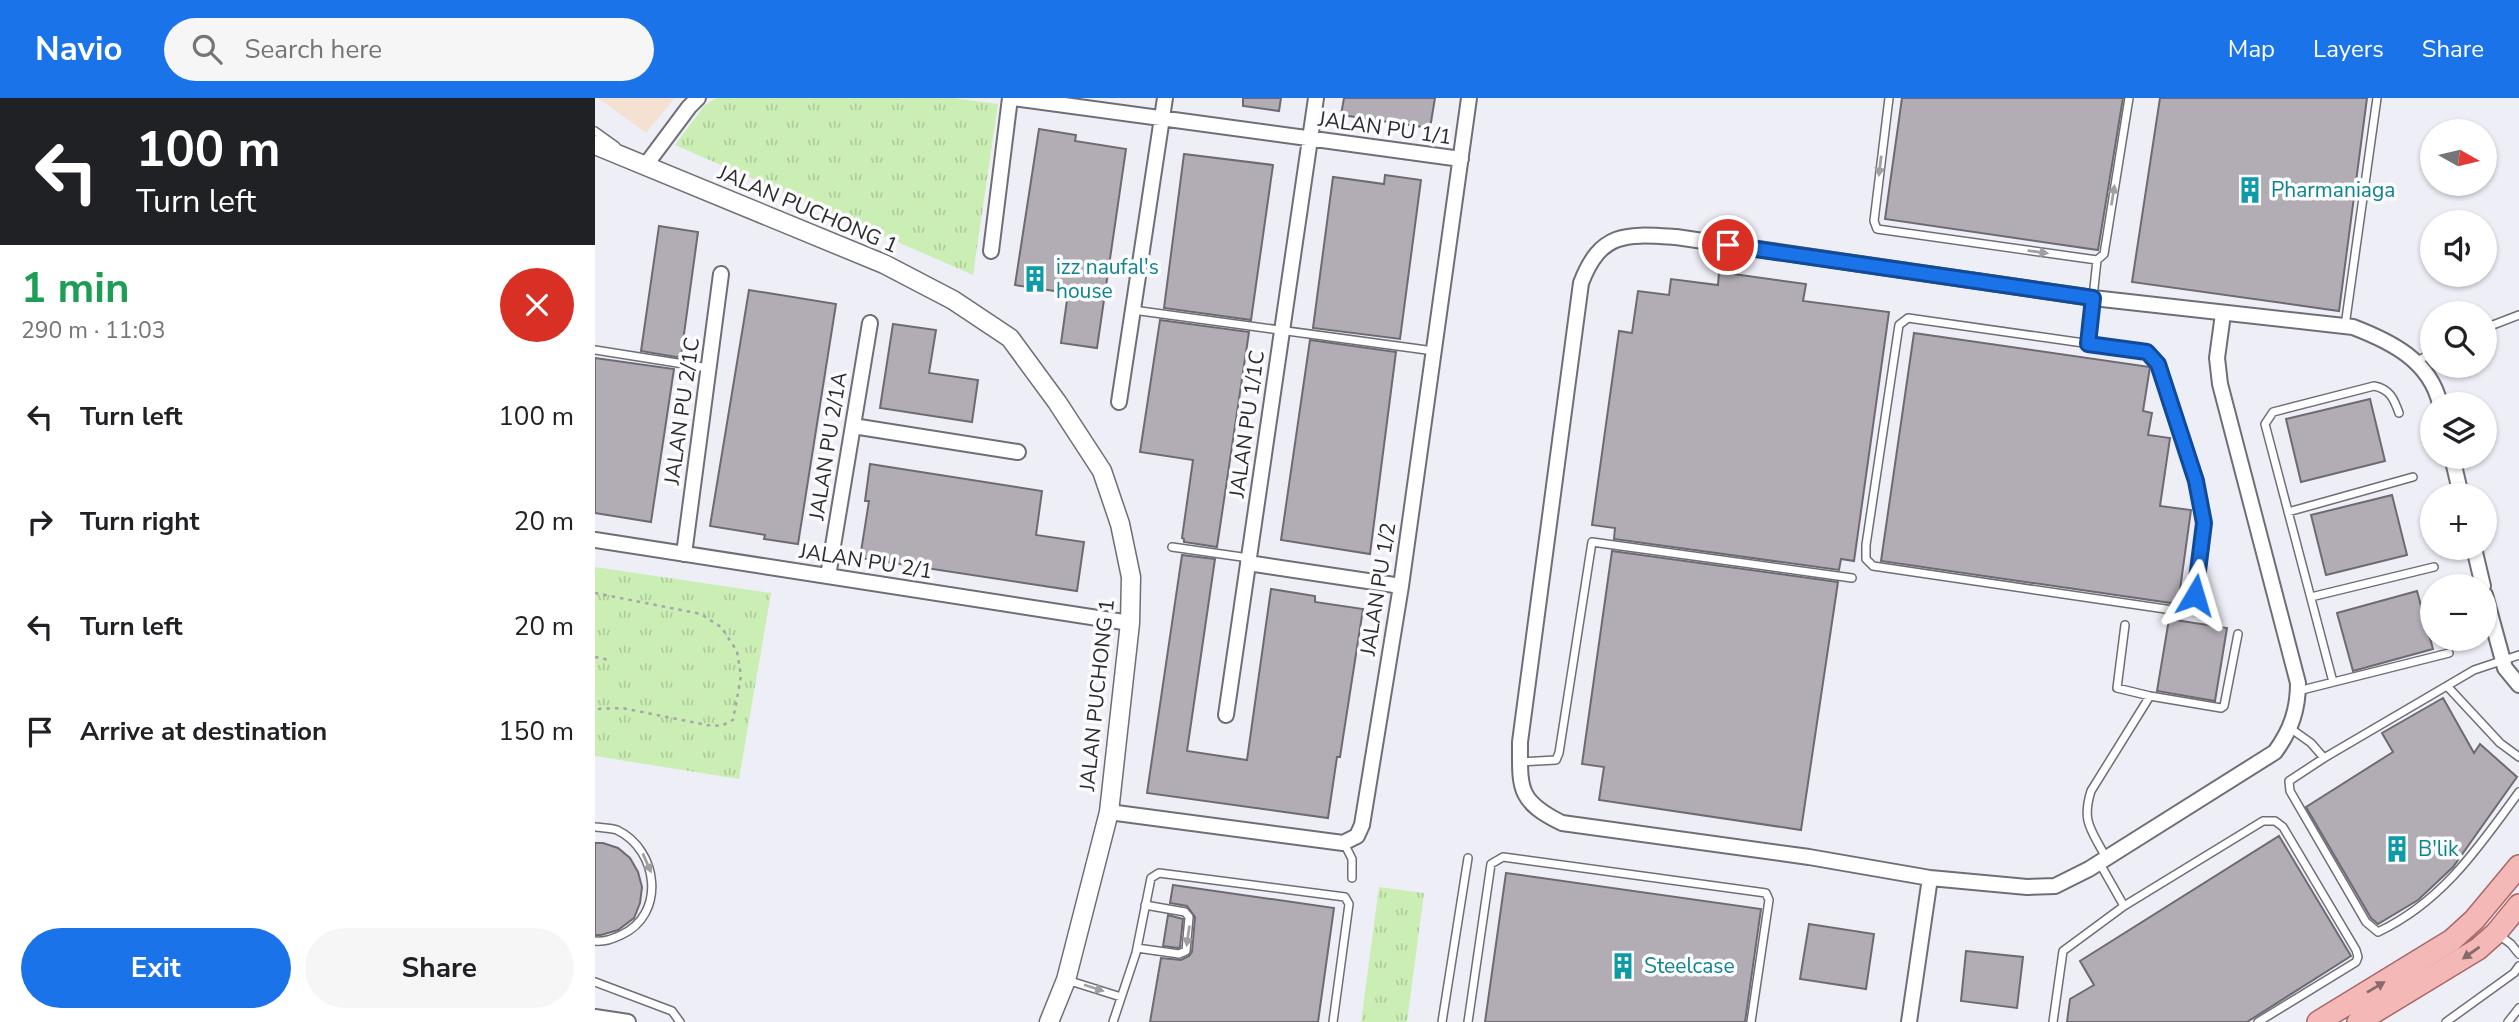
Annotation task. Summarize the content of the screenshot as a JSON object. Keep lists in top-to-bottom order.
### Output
{
  "streets": {
    "street": [
      "JALAN PU 1/1",
      "JALAN PUCHONG 1",
      "JALAN PU 2/1C",
      "JALAN PU 1/1C",
      "JALAN PU 2/1A",
      "JALAN PU 2/1",
      "JALAN PU 1/2"
    ]
  },
  "crossings": [
    ["JALAN PU 1/1", "JALAN PU 1/1C"],
    ["JALAN PU 1/1", "JALAN PU 1/2"],
    ["JALAN PUCHONG 1", "JALAN PU 2/1"],
    ["JALAN PU 2/1C", "JALAN PU 2/1"],
    ["JALAN PU 2/1A", "JALAN PU 2/1"]
  ],
  "places": {
    "building": [
      "Pharmaniaga",
      "izz naufal's house",
      "B'lik",
      "Steelcase"
    ]
  },
  "north": "right",
  "page": {
    "header": "Navio",
    "search": "Search here",
    "nav": ["Map", "Layers", "Share"],
    "turn": ["100 m", "Turn left"],
    "map_buttons": ["+", "−"],
    "heading": ["1 min", "290 m · 11:03"],
    "list": [
      {
        "name": "Turn left",
        "value": "100 m"
      },
      {
        "name": "Turn right",
        "value": "20 m"
      },
      {
        "name": "Turn left",
        "value": "20 m"
      },
      {
        "name": "Arrive at destination",
        "value": "150 m"
      }
    ],
    "buttons": ["Exit", "Share"]
  }
}
